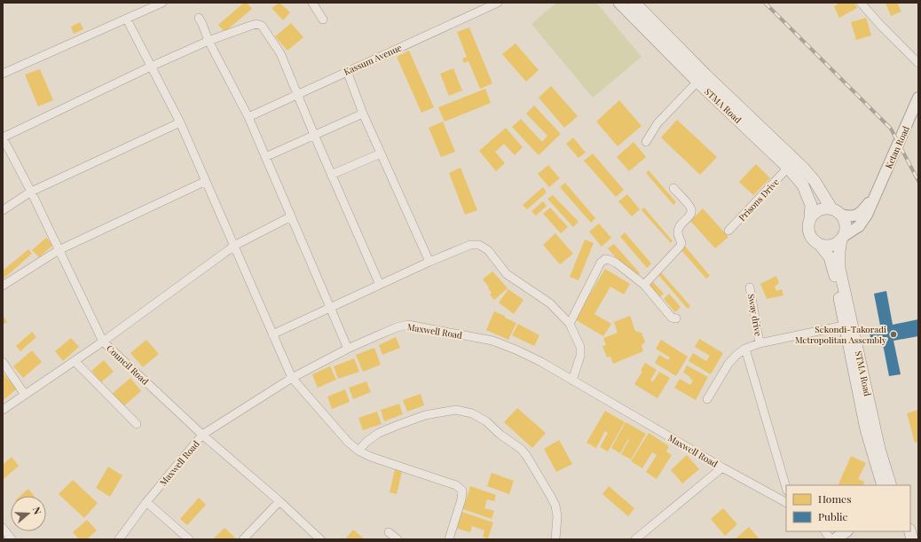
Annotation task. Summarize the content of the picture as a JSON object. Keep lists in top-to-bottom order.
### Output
{
  "streets": {
    "main road": ["STMA Road"],
    "street": [
      "Kassum Avenue",
      "Ketan Road",
      "Prisons Drive",
      "Sway drive",
      "Maxwell Road",
      "Council Road"
    ]
  },
  "crossings": [
    ["STMA Road", "Ketan Road"],
    ["STMA Road", "Prisons Drive"],
    ["Maxwell Road", "Council Road"]
  ],
  "places": ["Sekondi-Takoradi Metropolitan Assembly"],
  "legend": ["Homes", "Public"],
  "north": "right"
}
